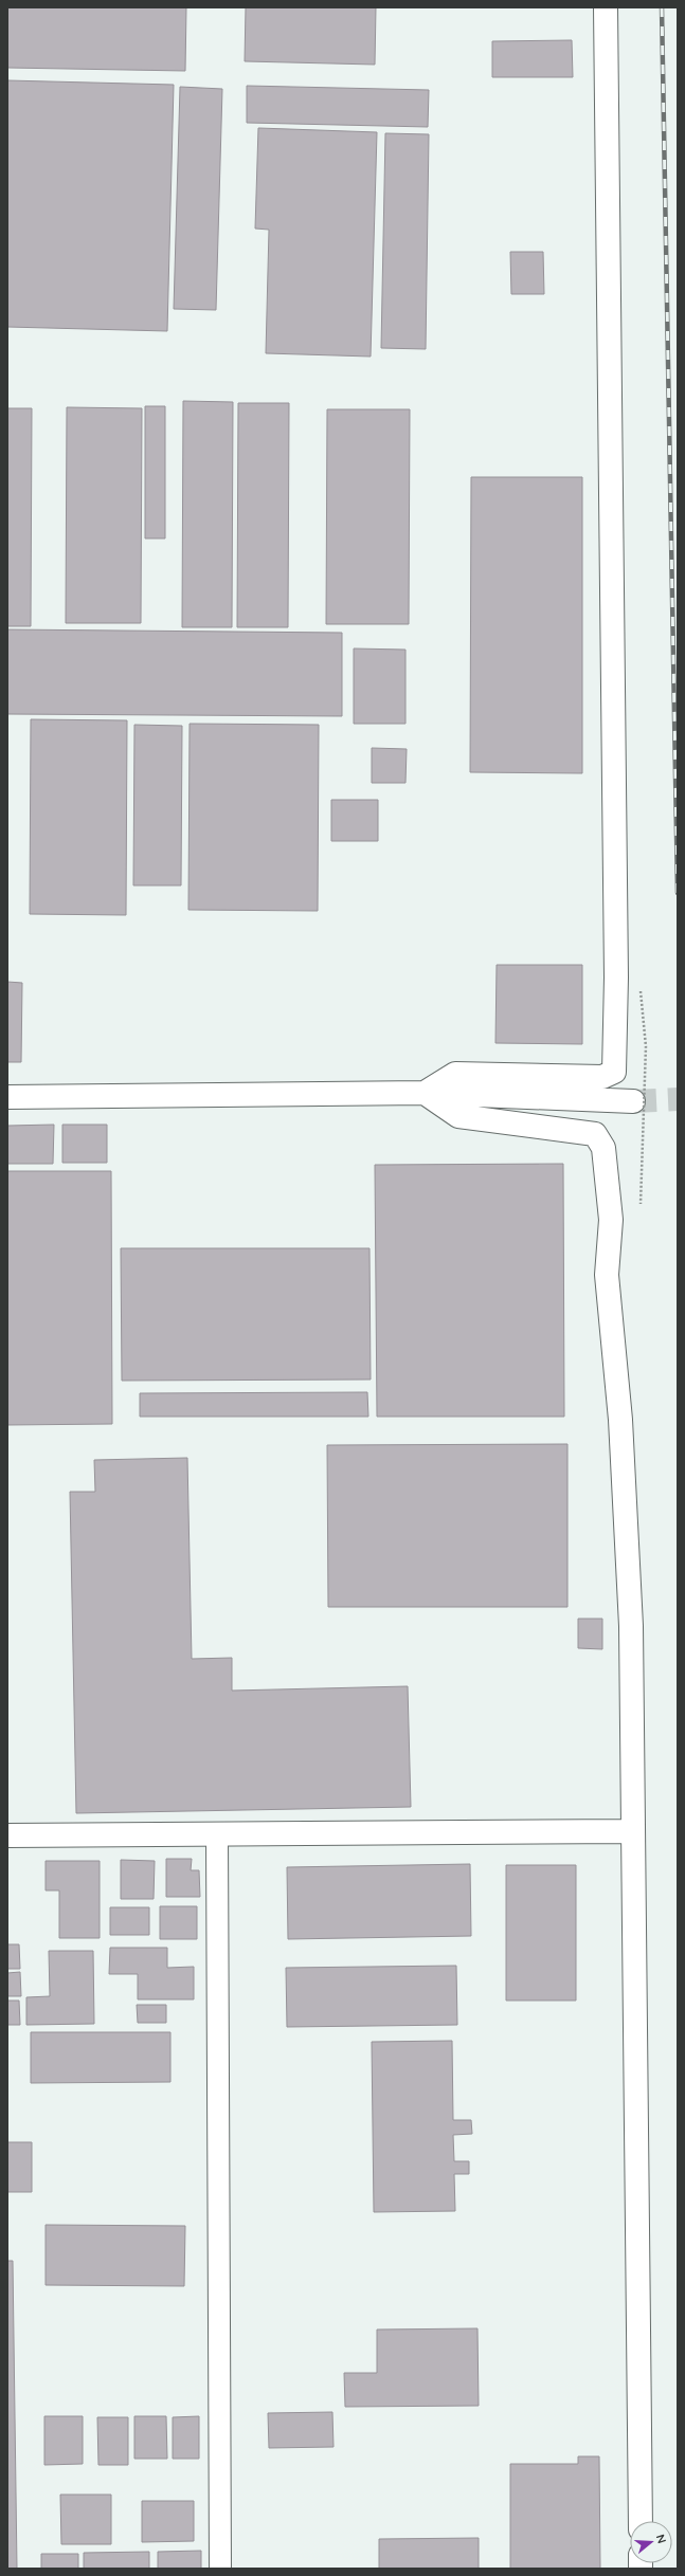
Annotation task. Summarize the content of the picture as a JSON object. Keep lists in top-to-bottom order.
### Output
{
  "north": "right"
}
